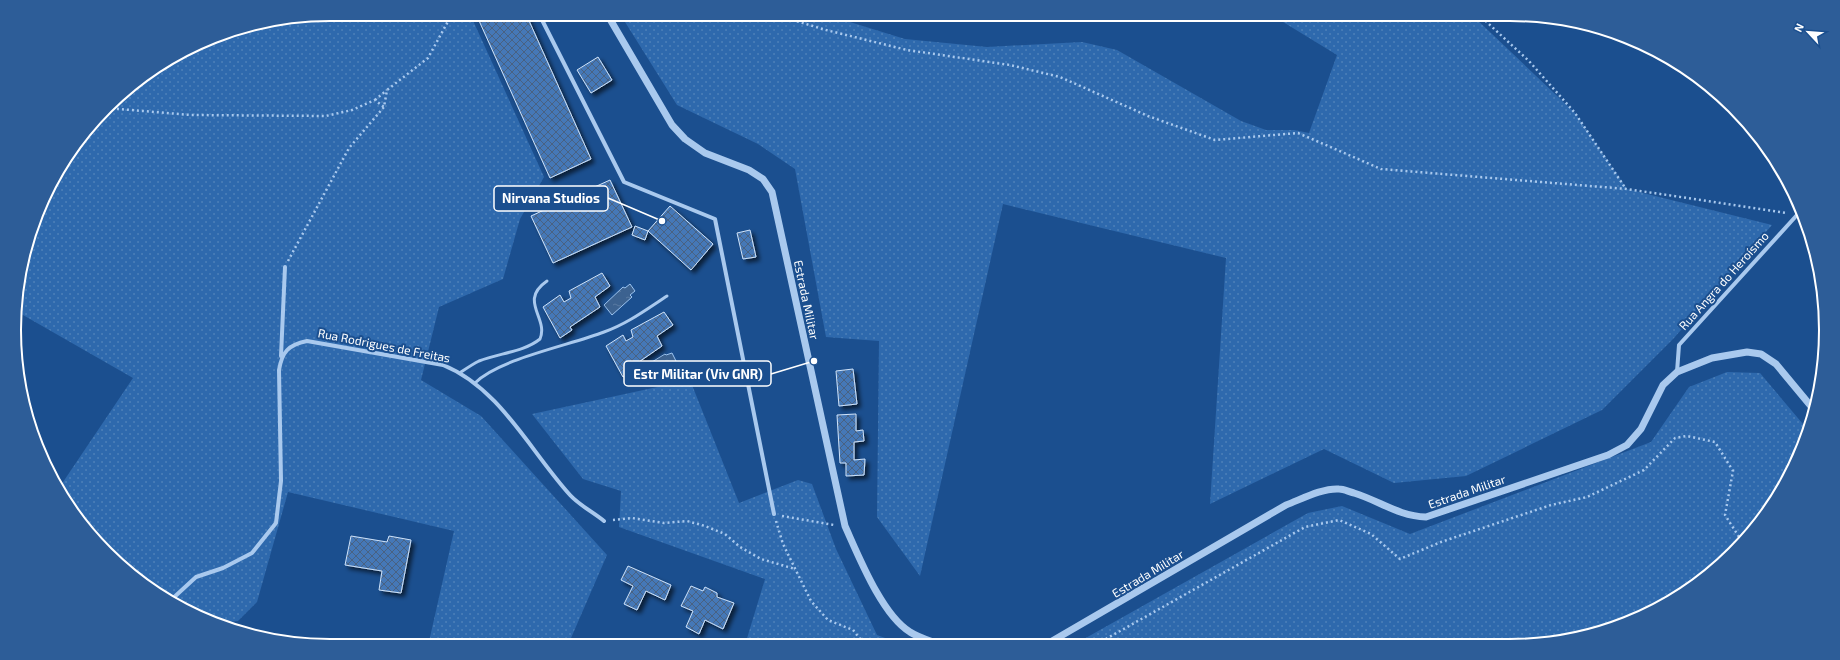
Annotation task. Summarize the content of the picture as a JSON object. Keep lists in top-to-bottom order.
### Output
{
  "streets": {
    "street": ["Rua Angra do Heroísmo", "Estrada Militar", "Rua Rodrigues de Freitas"]
  },
  "crossings": [
    ["Rua Angra do Heroísmo", "Estrada Militar"]
  ],
  "places": ["Nirvana Studios", "Estr Militar (Viv GNR)"],
  "north": "top left"
}
